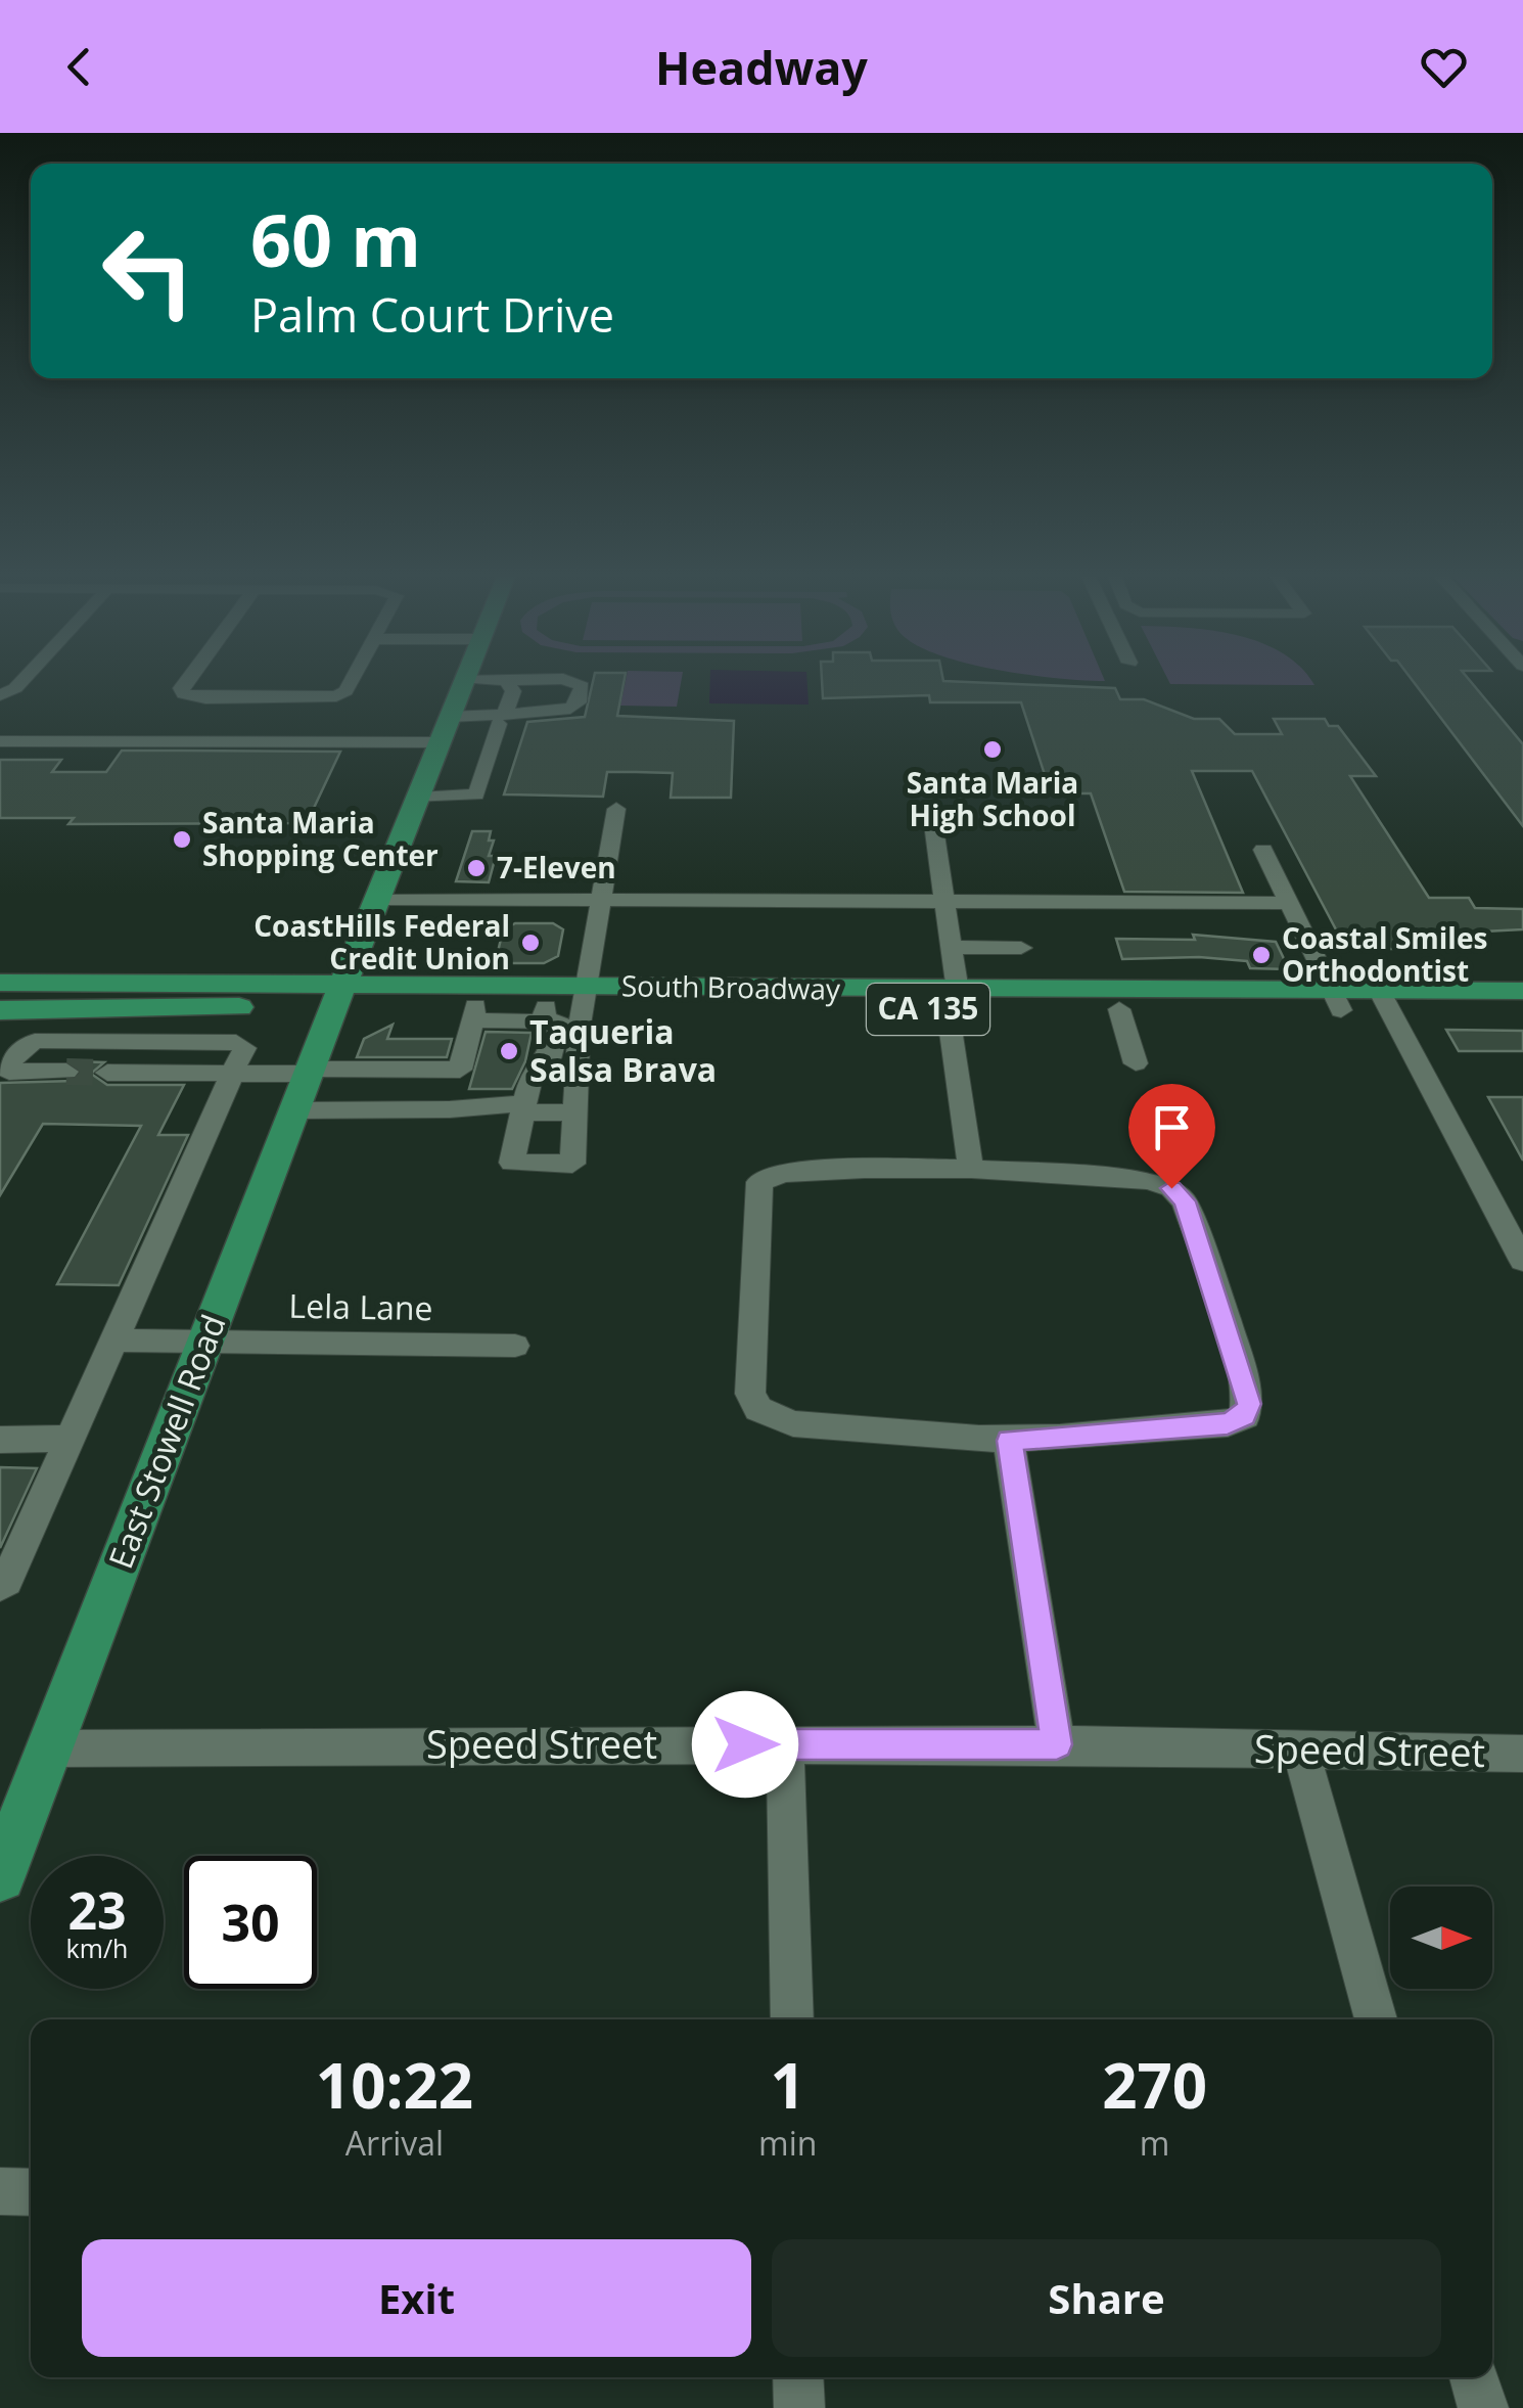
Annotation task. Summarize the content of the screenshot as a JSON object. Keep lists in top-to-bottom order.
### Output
{
  "streets": {
    "main road": ["South Broadway", "CA 135", "East Stowell Road"],
    "street": ["Lela Lane", "Speed Street"]
  },
  "crossings": [
    ["South Broadway", "East Stowell Road"],
    ["Lela Lane", "East Stowell Road"],
    ["East Stowell Road", "Speed Street"]
  ],
  "places": [
    "Santa Maria High School",
    "Santa Maria Shopping Center",
    "7-Eleven",
    "CoastHills Federal Credit Union",
    "Coastal Smiles Orthodontist",
    "Taqueria Salsa Brava"
  ],
  "north": "right",
  "page": {
    "header": "Headway",
    "turn": ["60 m", "Palm Court Drive"],
    "speed": "23 km/h",
    "limit": "30",
    "eta": [
      "10:22",
      "Arrival",
      "1",
      "min",
      "270",
      "m"
    ],
    "buttons": ["Exit", "Share"]
  }
}
